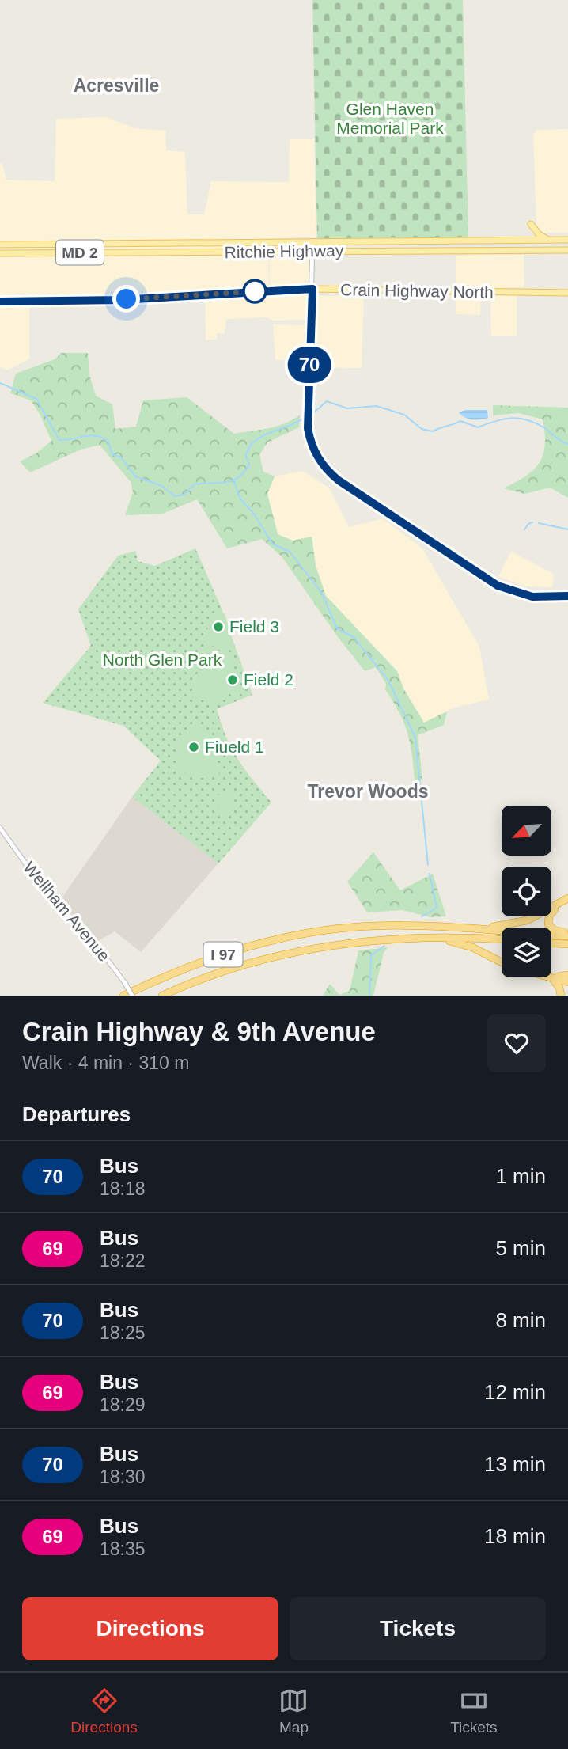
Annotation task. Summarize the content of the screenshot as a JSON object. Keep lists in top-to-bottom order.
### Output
{
  "streets": {
    "highway": ["I 97"],
    "main road": ["Ritchie Highway", "MD 2", "Crain Highway North"],
    "street": ["Wellham Avenue"]
  },
  "districts": ["Acresville", "Trevor Woods"],
  "parks": ["Glen Haven Memorial Park", "North Glen Park"],
  "places": ["Field 3", "Field 2", "Fiueld 1"],
  "lines": ["bus line 70"],
  "north": "bottom left",
  "page": {
    "on_map": "70",
    "heading": [
      ["Crain Highway & 9th Avenue", "Walk · 4 min · 310 m"],
      "Departures"
    ],
    "list": [
      {
        "mark": "70",
        "name": "Bus",
        "note": "18:18",
        "value": "1 min"
      },
      {
        "mark": "69",
        "name": "Bus",
        "note": "18:22",
        "value": "5 min"
      },
      {
        "mark": "70",
        "name": "Bus",
        "note": "18:25",
        "value": "8 min"
      },
      {
        "mark": "69",
        "name": "Bus",
        "note": "18:29",
        "value": "12 min"
      },
      {
        "mark": "70",
        "name": "Bus",
        "note": "18:30",
        "value": "13 min"
      },
      {
        "mark": "69",
        "name": "Bus",
        "note": "18:35",
        "value": "18 min"
      }
    ],
    "buttons": ["Directions", "Tickets"],
    "tabs": ["Directions", "Map", "Tickets"]
  }
}
